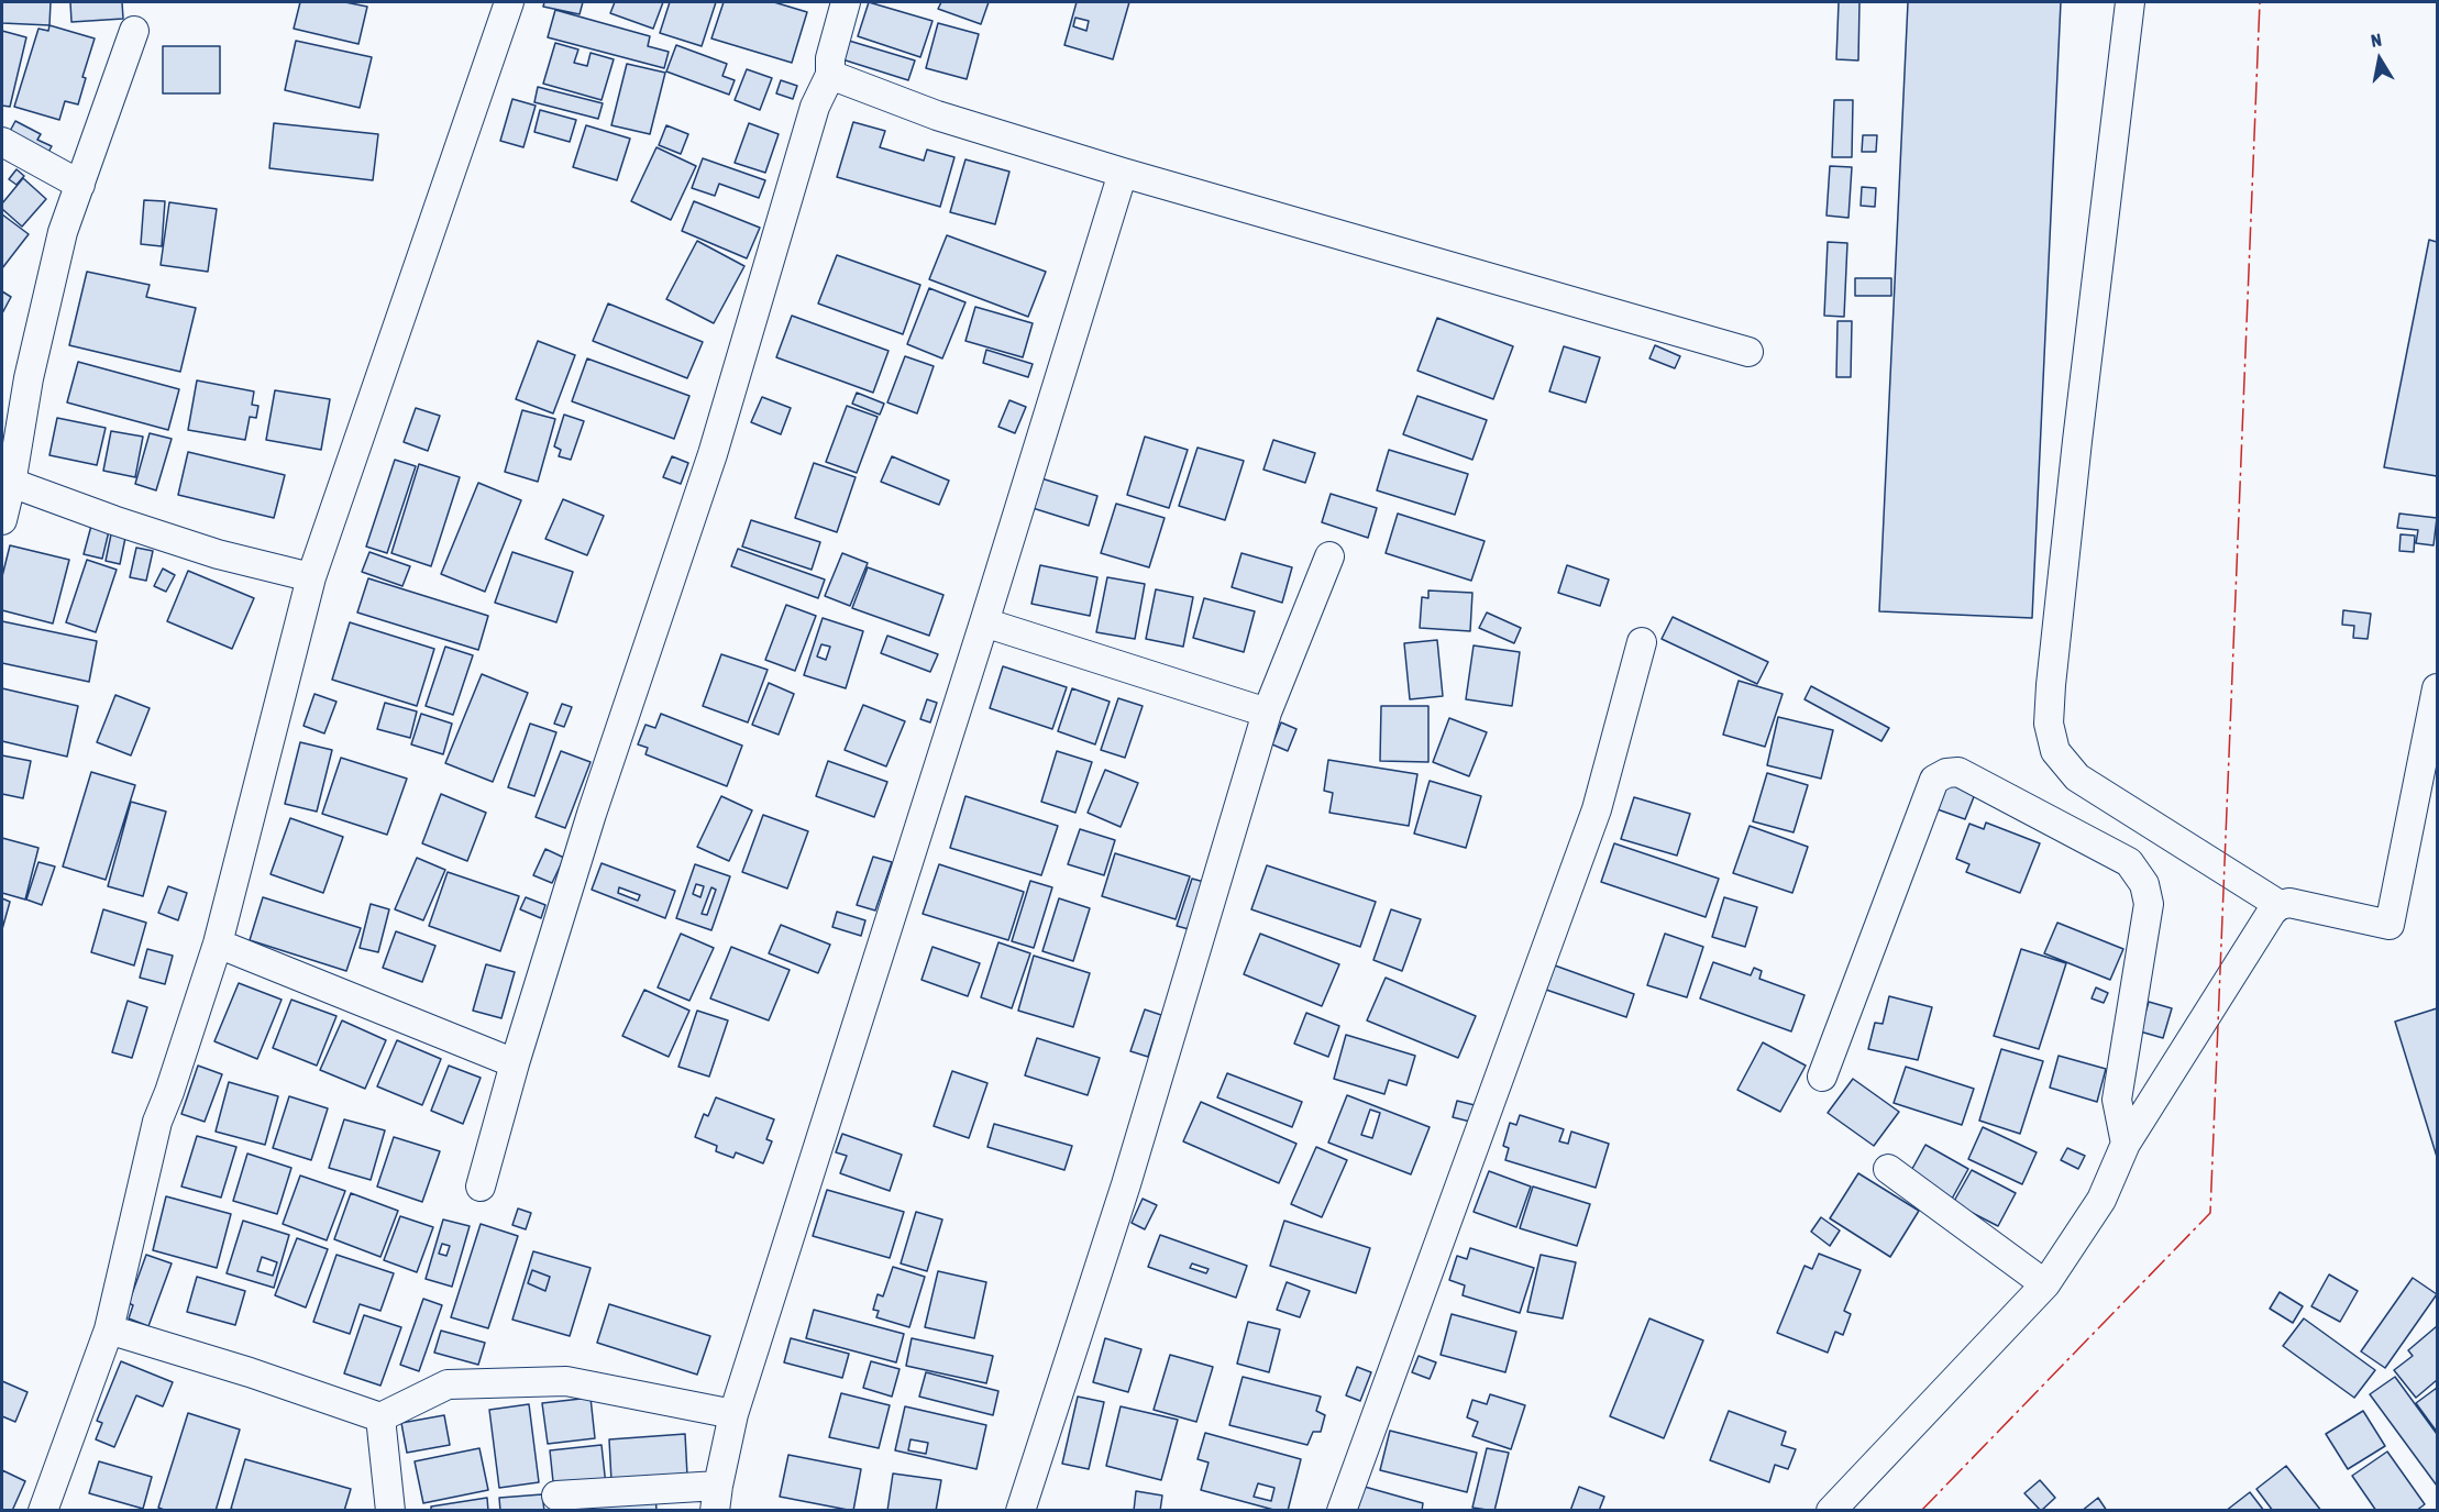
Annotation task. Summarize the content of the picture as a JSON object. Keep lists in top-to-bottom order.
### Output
{
  "north": "top"
}
